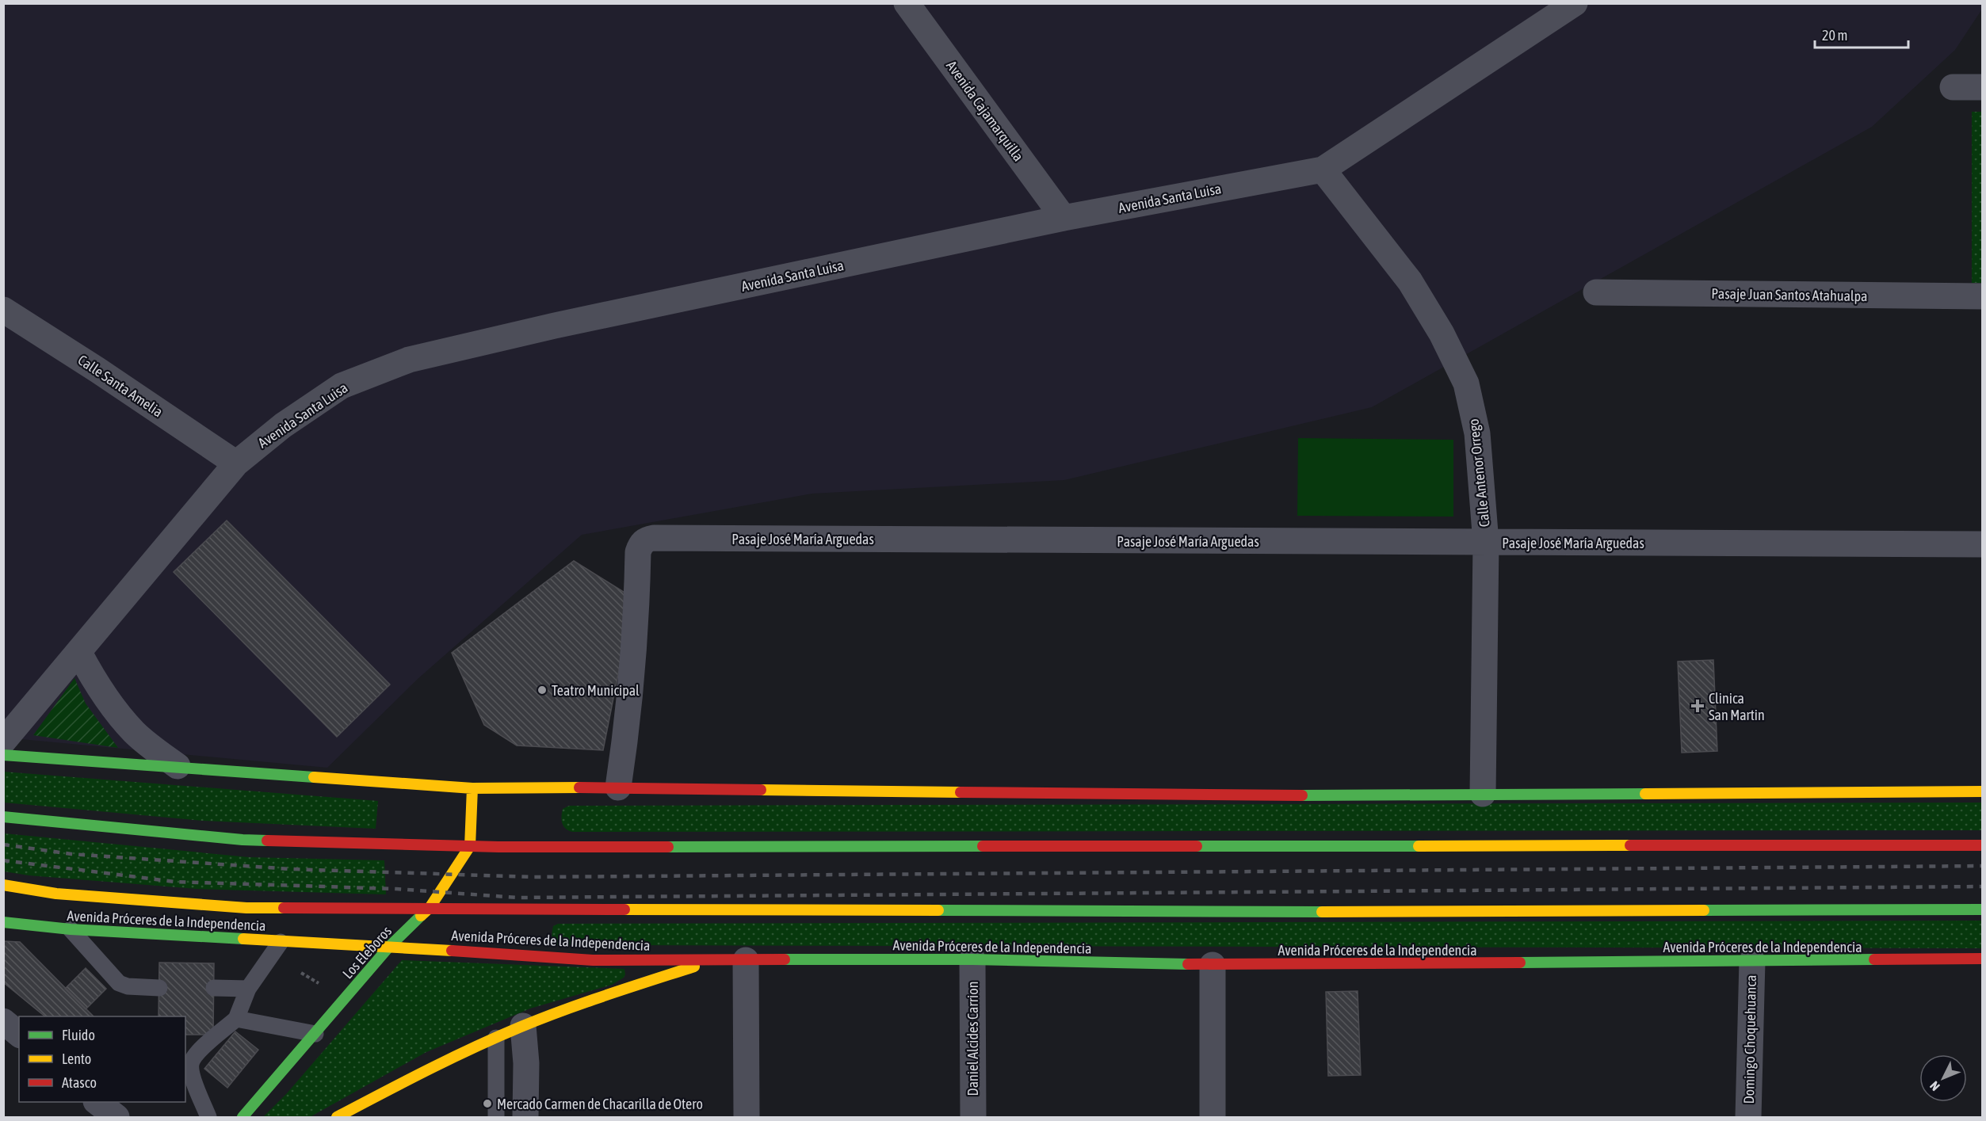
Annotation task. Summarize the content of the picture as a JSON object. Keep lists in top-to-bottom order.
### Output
{
  "streets": {
    "main road": ["Avenida Próceres de la Independencia", "Los Eleboros"],
    "street": [
      "Avenida Cajamarquilla",
      "Avenida Santa Luisa",
      "Pasaje Juan Santos Atahualpa",
      "Calle Santa Amelia",
      "Calle Antenor Orrego",
      "Pasaje José María Arguedas",
      "Daniel Alcides Carrion",
      "Domingo Choquehuanca"
    ]
  },
  "crossings": [
    ["Avenida Cajamarquilla", "Avenida Santa Luisa"],
    ["Avenida Santa Luisa", "Calle Santa Amelia"],
    ["Avenida Santa Luisa", "Calle Antenor Orrego"],
    ["Calle Antenor Orrego", "Pasaje José María Arguedas"],
    ["Avenida Próceres de la Independencia", "Los Eleboros"],
    ["Avenida Próceres de la Independencia", "Daniel Alcides Carrion"],
    ["Avenida Próceres de la Independencia", "Domingo Choquehuanca"]
  ],
  "places": {
    "other": ["Teatro Municipal", "Mercado Carmen de Chacarilla de Otero"],
    "health": ["Clinica San Martin"]
  },
  "legend": ["Fluido", "Lento", "Atasco"],
  "scale_bar": "20 m",
  "north": "bottom left"
}
